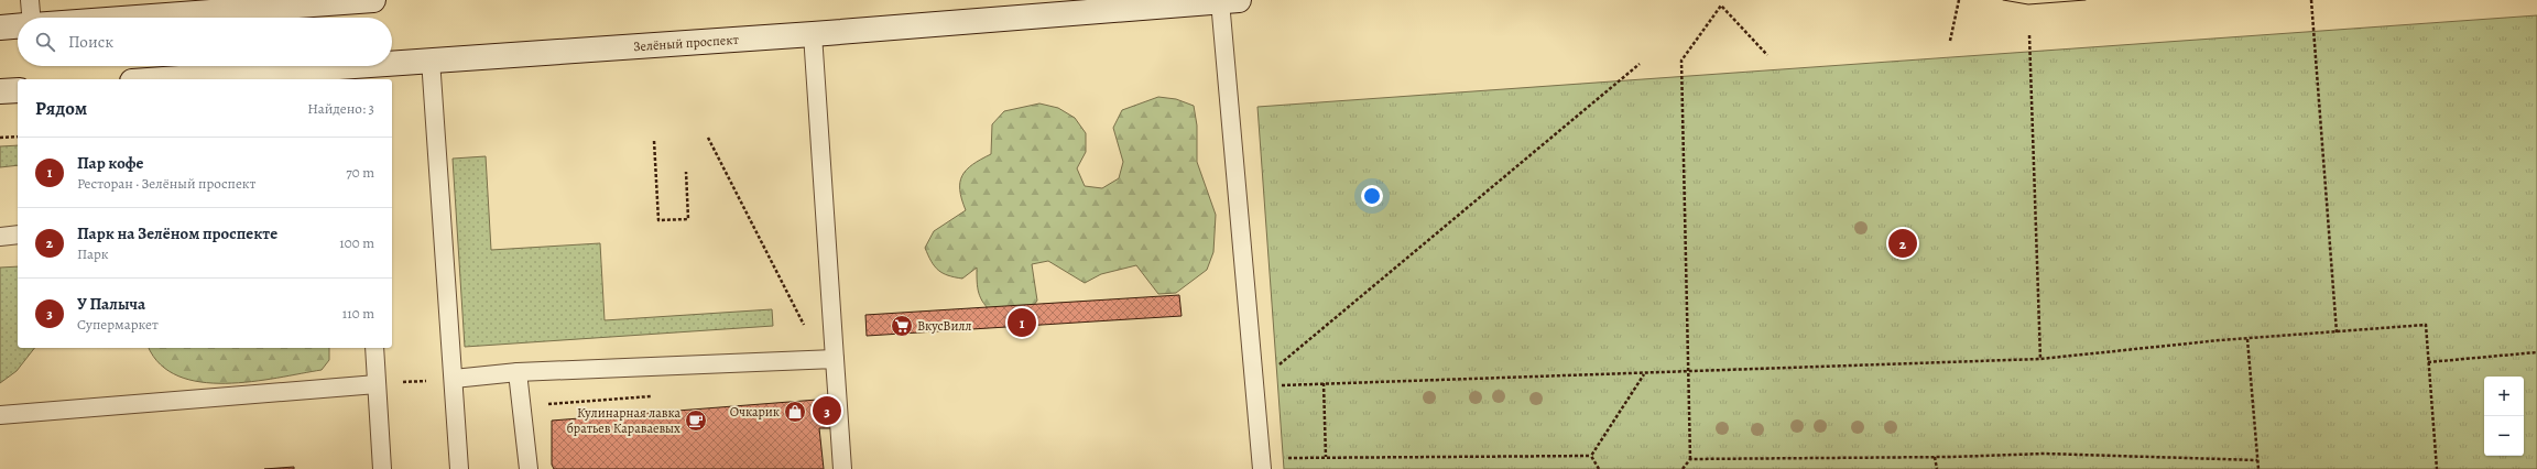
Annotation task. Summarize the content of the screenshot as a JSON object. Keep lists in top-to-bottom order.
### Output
{
  "streets": {
    "main road": ["Зелёный проспект"]
  },
  "places": {
    "supermarket": ["ВкусВилл"],
    "shop": ["Очкарик"],
    "cafe": ["Кулинарная лавка братьев Караваевых"]
  },
  "page": {
    "search": "Поиск",
    "heading": ["Рядом", "Найдено: 3"],
    "list": [
      {
        "mark": "1",
        "name": "Пар кофе",
        "note": "Ресторан · Зелёный проспект",
        "value": "70 m"
      },
      {
        "mark": "2",
        "name": "Парк на Зелёном проспекте",
        "note": "Парк",
        "value": "100 m"
      },
      {
        "mark": "3",
        "name": "У Палыча",
        "note": "Супермаркет",
        "value": "110 m"
      }
    ],
    "pins": ["2", "1", "3"],
    "map_buttons": ["+", "−"]
  }
}
